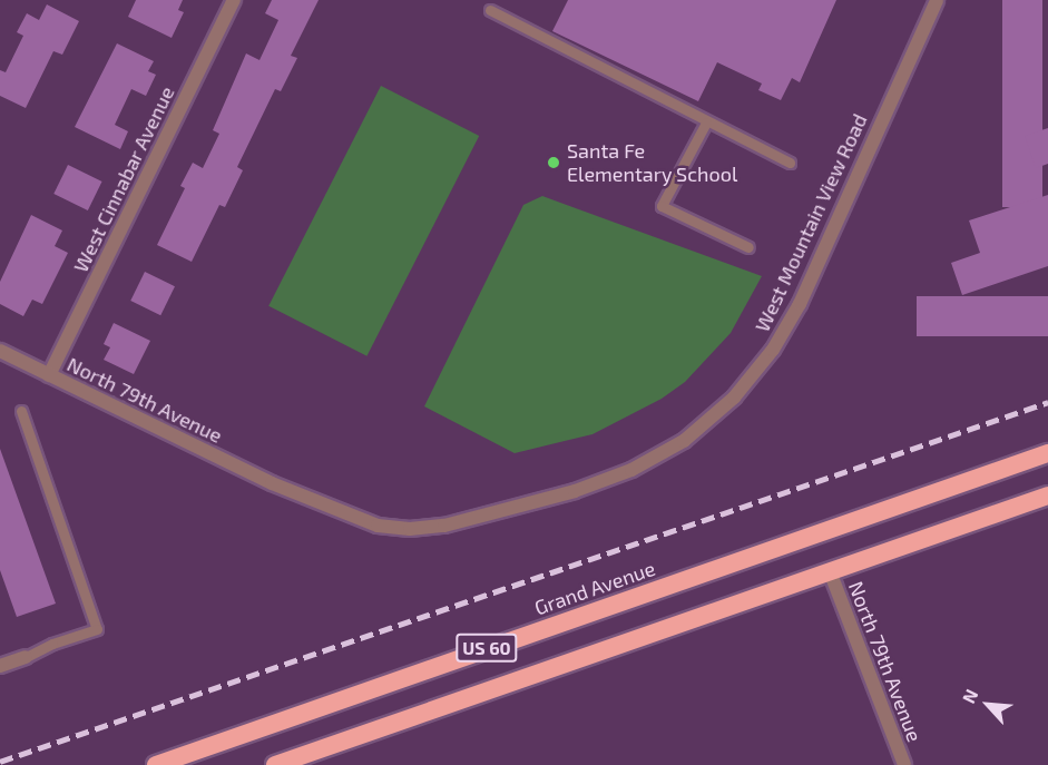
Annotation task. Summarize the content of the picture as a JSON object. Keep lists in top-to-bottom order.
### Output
{
  "streets": {
    "highway": ["Grand Avenue", "US 60"],
    "street": ["West Cinnabar Avenue", "West Mountain View Road", "North 79th Avenue"]
  },
  "crossings": [
    ["West Cinnabar Avenue", "North 79th Avenue"],
    ["West Mountain View Road", "North 79th Avenue"],
    ["North 79th Avenue", "US 60"]
  ],
  "places": ["Santa Fe Elementary School"],
  "north": "top left"
}
